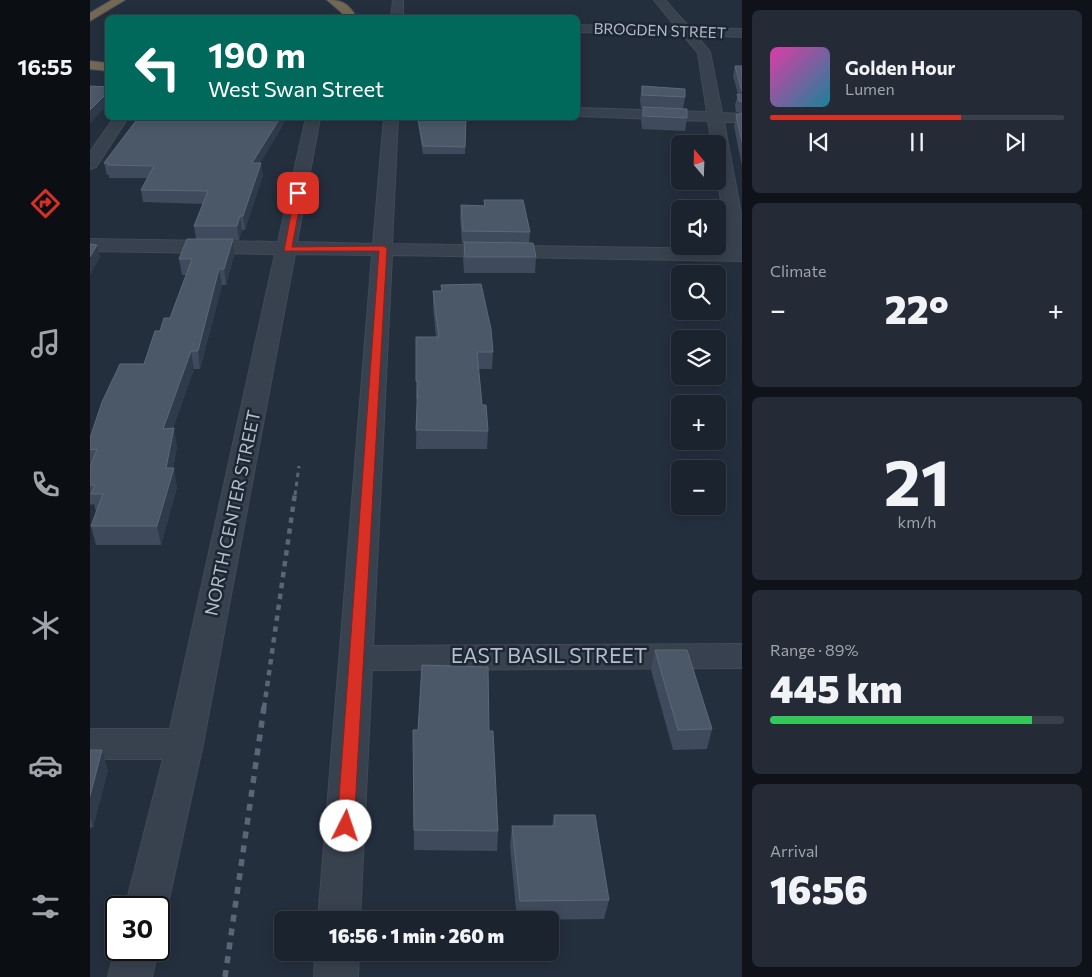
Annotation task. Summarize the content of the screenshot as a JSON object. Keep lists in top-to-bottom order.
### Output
{
  "streets": {
    "street": ["BROGDEN STREET", "NORTH CENTER STREET", "EAST BASIL STREET"]
  },
  "north": "top",
  "page": {
    "tabs": "16:55",
    "turn": ["190 m", "West Swan Street"],
    "song": ["Golden Hour", "Lumen"],
    "map_buttons": ["+", "−"],
    "tile": [
      "Climate",
      ["21", "km/h"],
      ["Range · 89%", "445 km"],
      ["Arrival", "16:56"]
    ],
    "heat": ["−", "22°", "+"],
    "limit": "30",
    "trip": "16:56 · 1 min · 260 m"
  }
}
